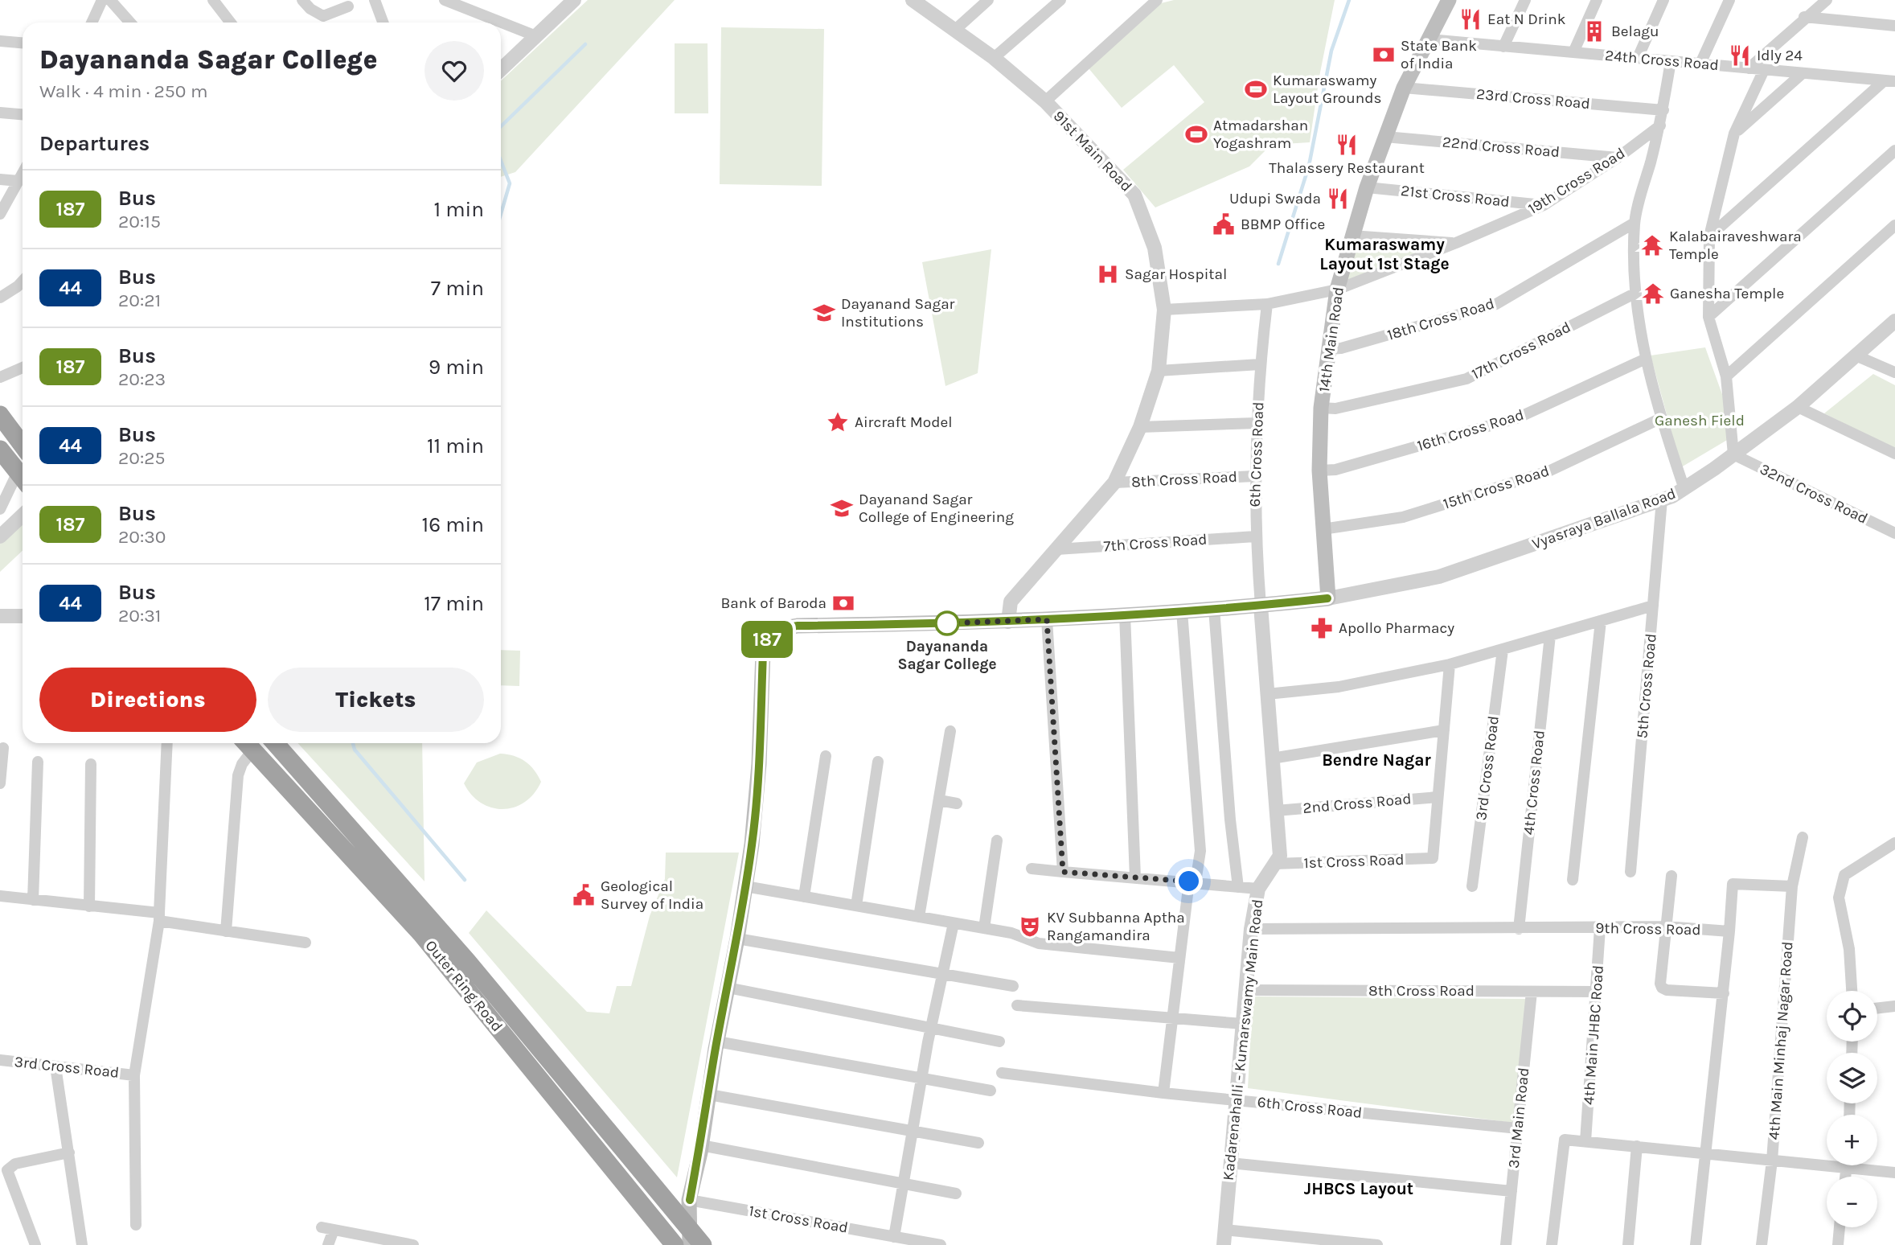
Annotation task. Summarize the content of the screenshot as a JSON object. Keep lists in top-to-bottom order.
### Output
{
  "streets": {
    "highway": ["Outer Ring Road"],
    "main road": ["14th Main Road"],
    "street": [
      "24th Cross Road",
      "23rd Cross Road",
      "22nd Cross Road",
      "91st Main Road",
      "19th Cross Road",
      "21st Cross Road",
      "18th Cross Road",
      "17th Cross Road",
      "16th Cross Road",
      "6th Cross Road",
      "8th Cross Road",
      "15th Cross Road",
      "32nd Cross Road",
      "Vyasraya Ballala Road",
      "7th Cross Road",
      "5th Cross Road",
      "3rd Cross Road",
      "4th Cross Road",
      "2nd Cross Road",
      "1st Cross Road",
      "9th Cross Road",
      "4th Main JHBC Road",
      "Kadarenahalli - Kumarswamy Main Road",
      "4th Main Minhaj Nagar Road",
      "3rd Main Road"
    ]
  },
  "crossings": [
    ["24th Cross Road", "14th Main Road"],
    ["23rd Cross Road", "14th Main Road"],
    ["22nd Cross Road", "19th Cross Road"],
    ["22nd Cross Road", "14th Main Road"],
    ["91st Main Road", "19th Cross Road"],
    ["91st Main Road", "8th Cross Road"],
    ["91st Main Road", "7th Cross Road"],
    ["19th Cross Road", "21st Cross Road"],
    ["19th Cross Road", "14th Main Road"],
    ["19th Cross Road", "6th Cross Road"],
    ["21st Cross Road", "14th Main Road"],
    ["18th Cross Road", "14th Main Road"],
    ["14th Main Road", "17th Cross Road"],
    ["14th Main Road", "16th Cross Road"],
    ["14th Main Road", "15th Cross Road"],
    ["14th Main Road", "Vyasraya Ballala Road"],
    ["6th Cross Road", "8th Cross Road"],
    ["6th Cross Road", "7th Cross Road"],
    ["6th Cross Road", "Kadarenahalli - Kumarswamy Main Road"],
    ["6th Cross Road", "3rd Main Road"],
    ["8th Cross Road", "4th Main JHBC Road"],
    ["8th Cross Road", "Kadarenahalli - Kumarswamy Main Road"],
    ["8th Cross Road", "3rd Main Road"],
    ["32nd Cross Road", "Vyasraya Ballala Road"],
    ["Vyasraya Ballala Road", "5th Cross Road"],
    ["4th Cross Road", "9th Cross Road"],
    ["2nd Cross Road", "1st Cross Road"],
    ["2nd Cross Road", "Kadarenahalli - Kumarswamy Main Road"],
    ["1st Cross Road", "Kadarenahalli - Kumarswamy Main Road"],
    ["9th Cross Road", "4th Main JHBC Road"],
    ["9th Cross Road", "Kadarenahalli - Kumarswamy Main Road"]
  ],
  "districts": ["Kumaraswamy Layout 1st Stage", "Bendre Nagar", "JHBCS Layout"],
  "parks": ["Ganesh Field"],
  "places": {
    "restaurant": [
      "Eat N Drink",
      "Idly 24",
      "Thalassery Restaurant",
      "Udupi Swada"
    ],
    "building": ["Belagu"],
    "bank": ["State Bank of India", "Bank of Baroda"],
    "sports": ["Kumaraswamy Layout Grounds", "Atmadarshan Yogashram"],
    "public building": ["BBMP Office", "Geological Survey of India"],
    "temple": ["Kalabairaveshwara Temple", "Ganesha Temple"],
    "hospital": ["Sagar Hospital"],
    "school or university": ["Dayanand Sagar Institutions", "Dayanand Sagar College of Engineering"],
    "place": ["Aircraft Model"],
    "other": ["Dayananda Sagar College"],
    "pharmacy": ["Apollo Pharmacy"],
    "theatre": ["KV Subbanna Aptha Rangamandira"]
  },
  "lines": ["bus line 187"],
  "page": {
    "on_map": "187",
    "heading": [
      ["Dayananda Sagar College", "Walk · 4 min · 250 m"],
      "Departures"
    ],
    "list": [
      {
        "mark": "187",
        "name": "Bus",
        "note": "20:15",
        "value": "1 min"
      },
      {
        "mark": "44",
        "name": "Bus",
        "note": "20:21",
        "value": "7 min"
      },
      {
        "mark": "187",
        "name": "Bus",
        "note": "20:23",
        "value": "9 min"
      },
      {
        "mark": "44",
        "name": "Bus",
        "note": "20:25",
        "value": "11 min"
      },
      {
        "mark": "187",
        "name": "Bus",
        "note": "20:30",
        "value": "16 min"
      },
      {
        "mark": "44",
        "name": "Bus",
        "note": "20:31",
        "value": "17 min"
      }
    ],
    "buttons": ["Directions", "Tickets"],
    "map_buttons": ["+", "−"]
  }
}
